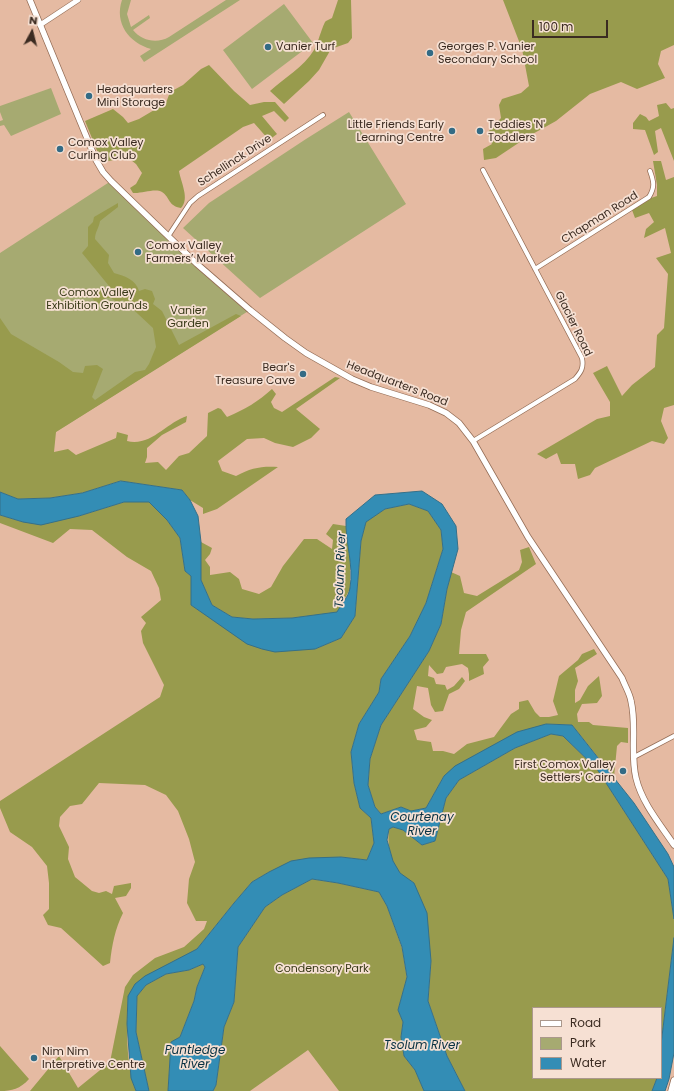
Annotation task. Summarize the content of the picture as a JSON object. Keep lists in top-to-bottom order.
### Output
{
  "streets": {
    "main road": ["Headquarters Road"],
    "street": ["Schellinck Drive", "Chapman Road", "Glacier Road"]
  },
  "crossings": [
    ["Schellinck Drive", "Headquarters Road"],
    ["Chapman Road", "Glacier Road"],
    ["Glacier Road", "Headquarters Road"]
  ],
  "water": ["Tsolum River", "Courtenay River", "Puntledge River"],
  "parks": ["Comox Valley Exhibition Grounds", "Vanier Garden", "Condensory Park"],
  "places": [
    "Vanier Turf",
    "Georges P. Vanier Secondary School",
    "Headquarters Mini Storage",
    "Little Friends Early Learning Centre",
    "Teddies 'N' Toddlers",
    "Comox Valley Curling Club",
    "Comox Valley Farmers’ Market",
    "Bear's Treasure Cave",
    "First Comox Valley Settlers' Cairn",
    "Nim Nim Interpretive Centre"
  ],
  "legend": ["Road", "Park", "Water"],
  "scale_bar": "100 m",
  "north": "top"
}
